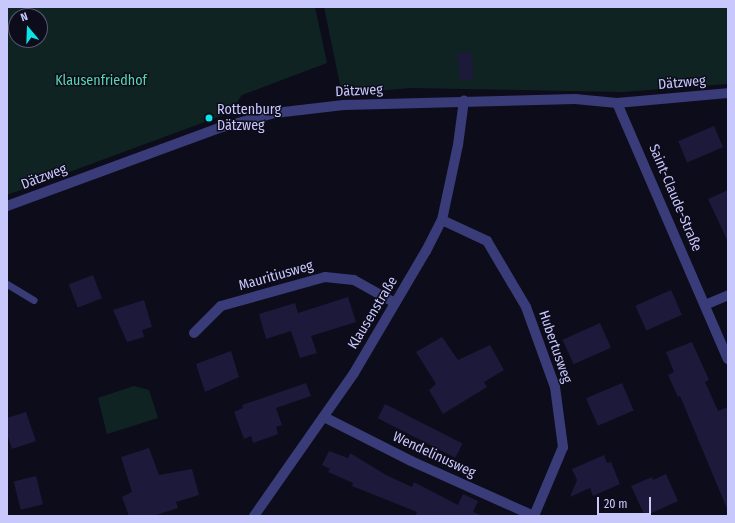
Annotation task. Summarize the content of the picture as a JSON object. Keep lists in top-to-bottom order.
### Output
{
  "streets": {
    "street": [
      "Dätzweg",
      "Saint-Claude-Straße",
      "Mauritiusweg",
      "Klausenstraße",
      "Hubertusweg",
      "Wendelinusweg"
    ]
  },
  "crossings": [
    ["Dätzweg", "Saint-Claude-Straße"],
    ["Dätzweg", "Klausenstraße"],
    ["Mauritiusweg", "Klausenstraße"],
    ["Klausenstraße", "Hubertusweg"],
    ["Klausenstraße", "Wendelinusweg"],
    ["Hubertusweg", "Wendelinusweg"]
  ],
  "parks": ["Klausenfriedhof"],
  "places": ["Rottenburg Dätzweg"],
  "scale_bar": "20 m",
  "north": "top"
}
